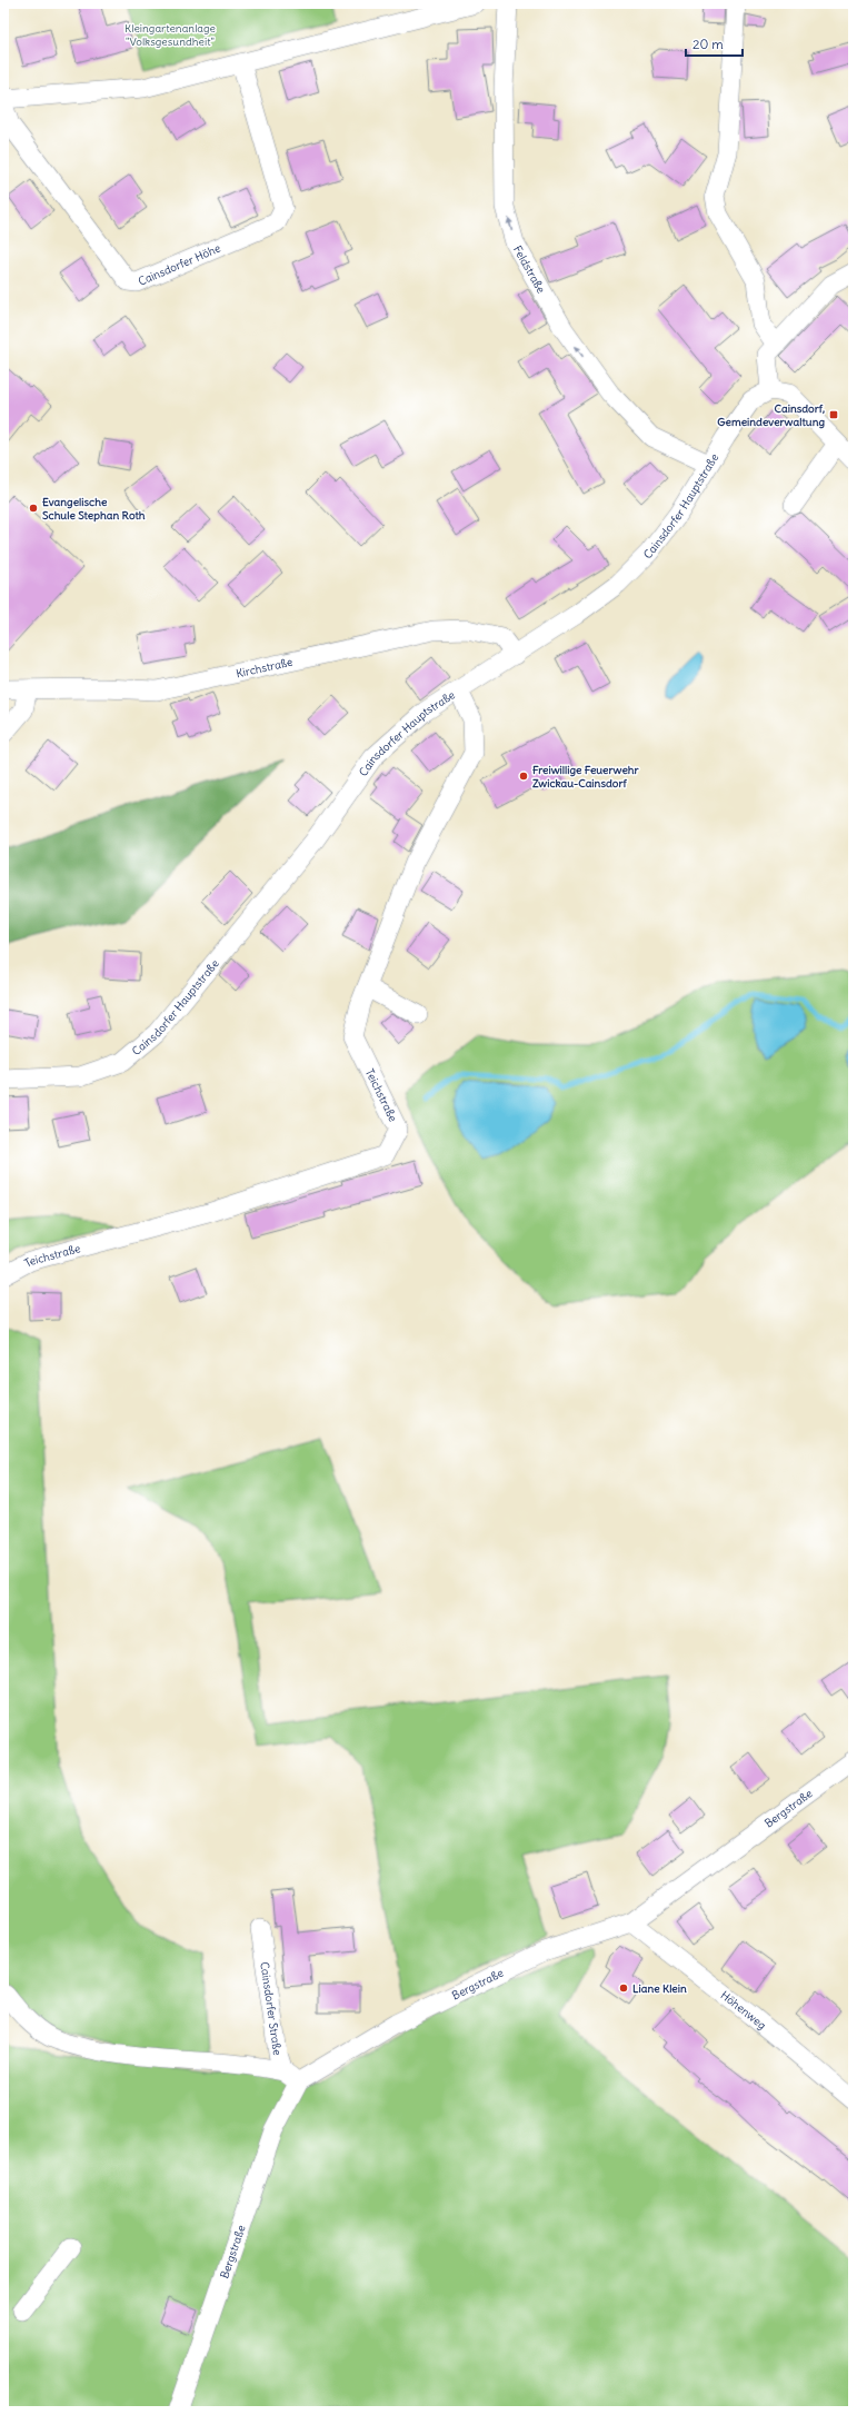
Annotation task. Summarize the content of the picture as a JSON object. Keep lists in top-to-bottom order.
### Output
{
  "streets": {
    "street": [
      "Cainsdorfer Höhe",
      "Feldstraße",
      "Cainsdorfer Hauptstraße",
      "Kirchstraße",
      "Teichstraße",
      "Bergstraße",
      "Cainsdorfer Straße",
      "Höhenweg"
    ]
  },
  "crossings": [
    ["Feldstraße", "Cainsdorfer Hauptstraße"],
    ["Cainsdorfer Hauptstraße", "Kirchstraße"],
    ["Cainsdorfer Hauptstraße", "Teichstraße"],
    ["Bergstraße", "Cainsdorfer Straße"],
    ["Bergstraße", "Höhenweg"]
  ],
  "one_way": ["Feldstraße"],
  "parks": ["Kleingartenanlage \"Volksgesundheit\""],
  "places": {
    "transit": ["Cainsdorf, Gemeindeverwaltung"],
    "other": ["Evangelische Schule Stephan Roth", "Freiwillige Feuerwehr Zwickau-Cainsdorf", "Liane Klein"]
  },
  "scale_bar": "20 m"
}
